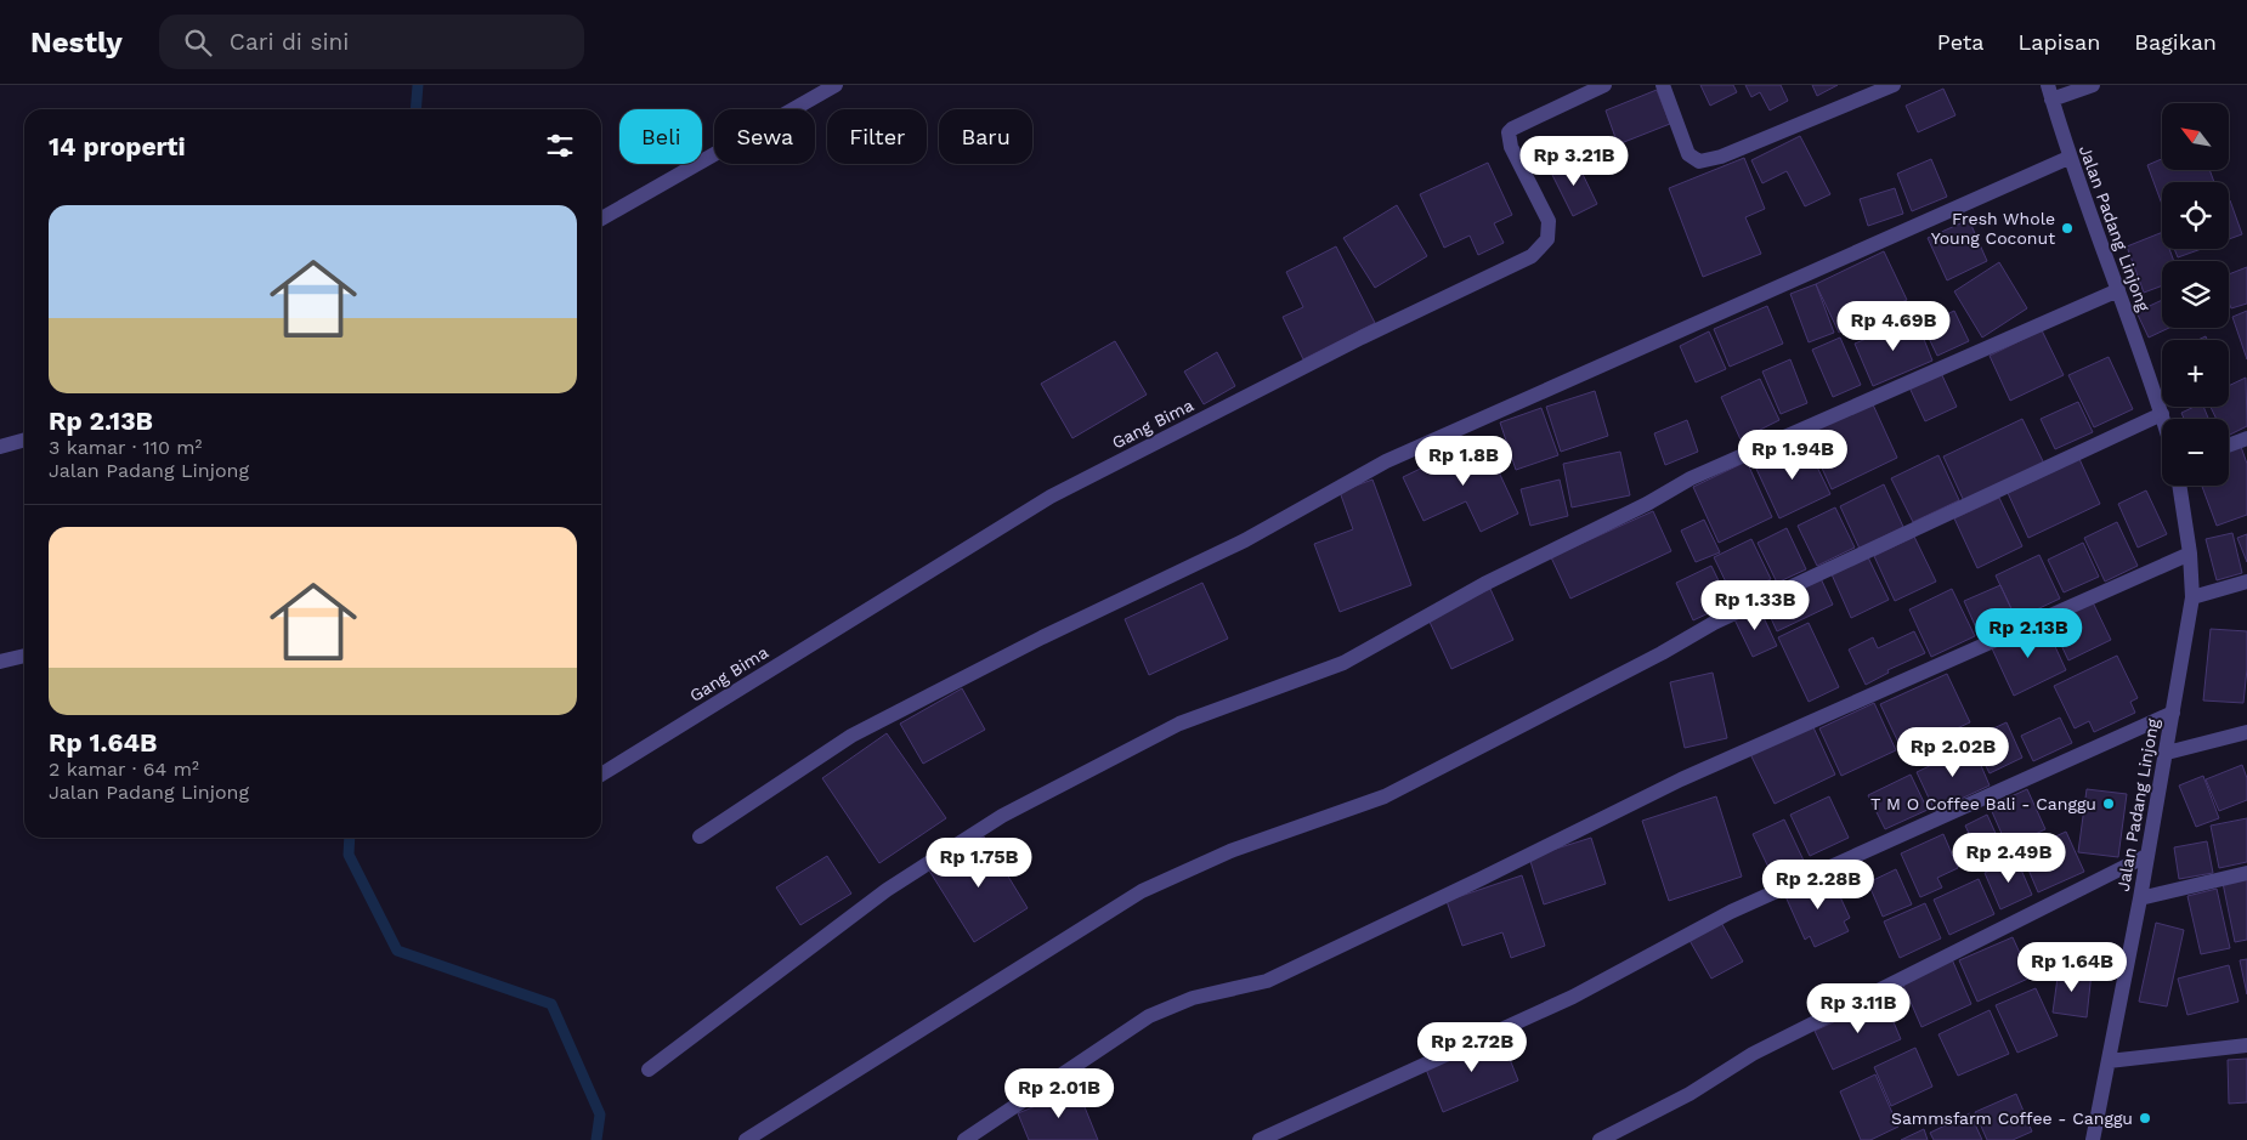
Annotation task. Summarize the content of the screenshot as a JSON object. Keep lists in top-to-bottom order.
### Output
{
  "streets": {
    "street": ["Jalan Padang Linjong", "Gang Bima"]
  },
  "places": ["Fresh Whole Young Coconut", "T M O Coffee Bali - Canggu", "Sammsfarm Coffee - Canggu"],
  "north": "top left",
  "page": {
    "header": "Nestly",
    "search": "Cari di sini",
    "nav": ["Peta", "Lapisan", "Bagikan"],
    "map_buttons": ["+", "−"],
    "chip": [
      "Beli",
      "Sewa",
      "Filter",
      "Baru"
    ],
    "heading": "14 properti",
    "price": [
      "Rp 3.21B",
      "Rp 4.69B",
      "Rp 1.94B",
      "Rp 1.8B",
      "Rp 1.33B",
      "Rp 2.13B",
      "Rp 2.02B",
      "Rp 2.49B",
      "Rp 1.75B",
      "Rp 2.28B",
      "Rp 1.64B",
      "Rp 3.11B",
      "Rp 2.72B",
      "Rp 2.01B"
    ],
    "list": [
      {
        "name": "Rp 2.13B",
        "note": "3 kamar · 110 m² · Jalan Padang Linjong"
      },
      {
        "name": "Rp 1.64B",
        "note": "2 kamar · 64 m² · Jalan Padang Linjong"
      }
    ]
  }
}
